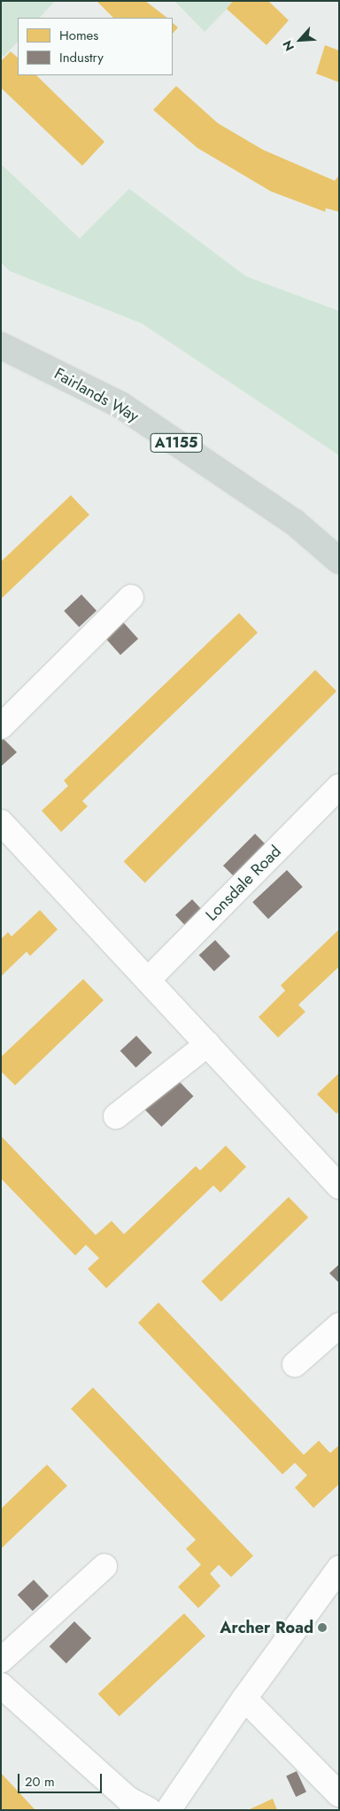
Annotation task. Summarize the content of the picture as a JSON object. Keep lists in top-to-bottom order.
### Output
{
  "streets": {
    "main road": ["Fairlands Way", "A1155"],
    "street": ["Lonsdale Road"]
  },
  "places": ["Archer Road"],
  "legend": ["Homes", "Industry"],
  "scale_bar": "20 m",
  "north": "bottom left"
}
